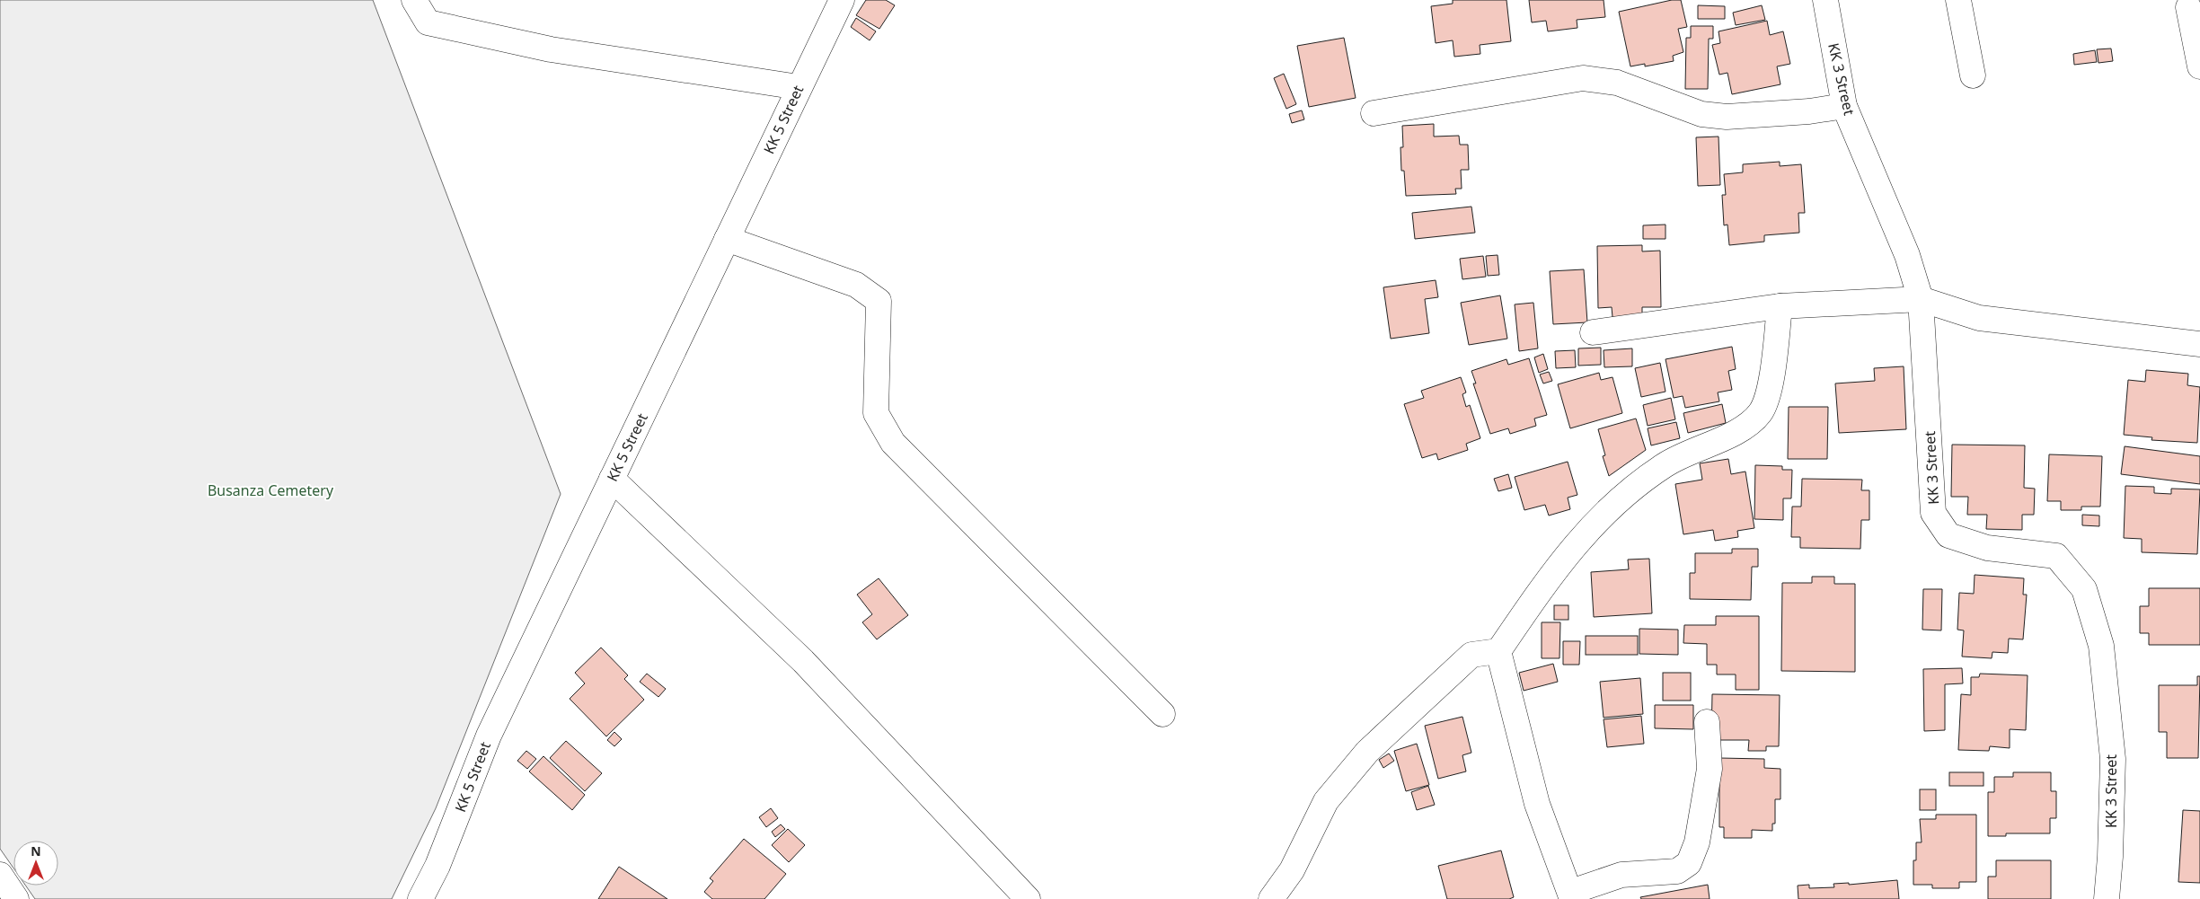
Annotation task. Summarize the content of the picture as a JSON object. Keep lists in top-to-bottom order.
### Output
{
  "streets": {
    "street": ["KK 3 Street", "KK 5 Street"]
  },
  "parks": ["Busanza Cemetery"],
  "north": "top"
}
